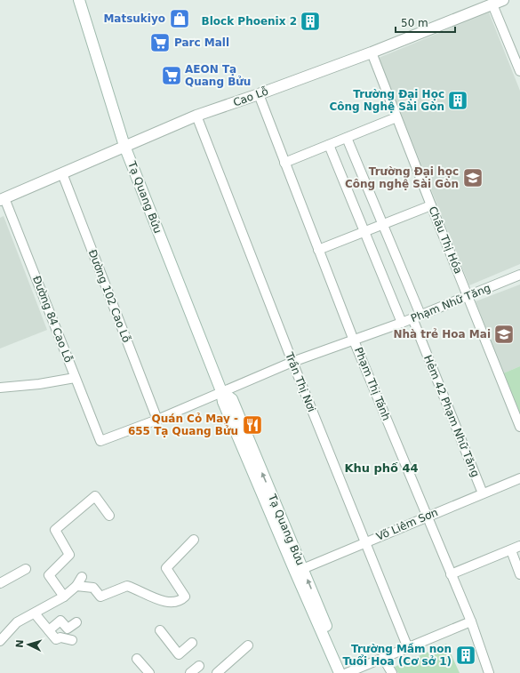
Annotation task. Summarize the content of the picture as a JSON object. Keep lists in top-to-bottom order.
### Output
{
  "streets": {
    "main road": ["Cao Lỗ", "Tạ Quang Bửu"],
    "street": [
      "Châu Thị Hóa",
      "Đường 102 Cao Lỗ",
      "Phạm Nhữ Tăng",
      "Đường 84 Cao Lỗ",
      "Trần Thị Nơi",
      "Phạm Thị Tánh",
      "Hẻm 42 Phạm Nhữ Tăng",
      "Võ Liêm Sơn"
    ]
  },
  "crossings": [
    ["Cao Lỗ", "Tạ Quang Bửu"],
    ["Cao Lỗ", "Châu Thị Hóa"],
    ["Cao Lỗ", "Đường 102 Cao Lỗ"],
    ["Cao Lỗ", "Đường 84 Cao Lỗ"],
    ["Cao Lỗ", "Trần Thị Nơi"],
    ["Cao Lỗ", "Phạm Thị Tánh"],
    ["Tạ Quang Bửu", "Phạm Nhữ Tăng"],
    ["Tạ Quang Bửu", "Võ Liêm Sơn"],
    ["Châu Thị Hóa", "Phạm Nhữ Tăng"],
    ["Đường 102 Cao Lỗ", "Phạm Nhữ Tăng"],
    ["Phạm Nhữ Tăng", "Đường 84 Cao Lỗ"],
    ["Phạm Nhữ Tăng", "Trần Thị Nơi"],
    ["Phạm Nhữ Tăng", "Phạm Thị Tánh"],
    ["Phạm Nhữ Tăng", "Hẻm 42 Phạm Nhữ Tăng"],
    ["Trần Thị Nơi", "Võ Liêm Sơn"],
    ["Phạm Thị Tánh", "Võ Liêm Sơn"],
    ["Hẻm 42 Phạm Nhữ Tăng", "Võ Liêm Sơn"]
  ],
  "districts": ["Khu phố 44"],
  "places": {
    "shop": ["Matsukiyo"],
    "building": ["Block Phoenix 2", "Trường Đại Học Công Nghệ Sài Gòn", "Trường Mầm non Tuổi Hoa (Cơ sở 1)"],
    "supermarket": ["Parc Mall", "AEON Tạ Quang Bửu"],
    "school or university": ["Trường Đại học Công nghệ Sài Gòn", "Nhà trẻ Hoa Mai"],
    "restaurant": ["Quán Cỏ May - 655 Tạ Quang Bửu"]
  },
  "scale_bar": "50 m",
  "north": "left"
}
